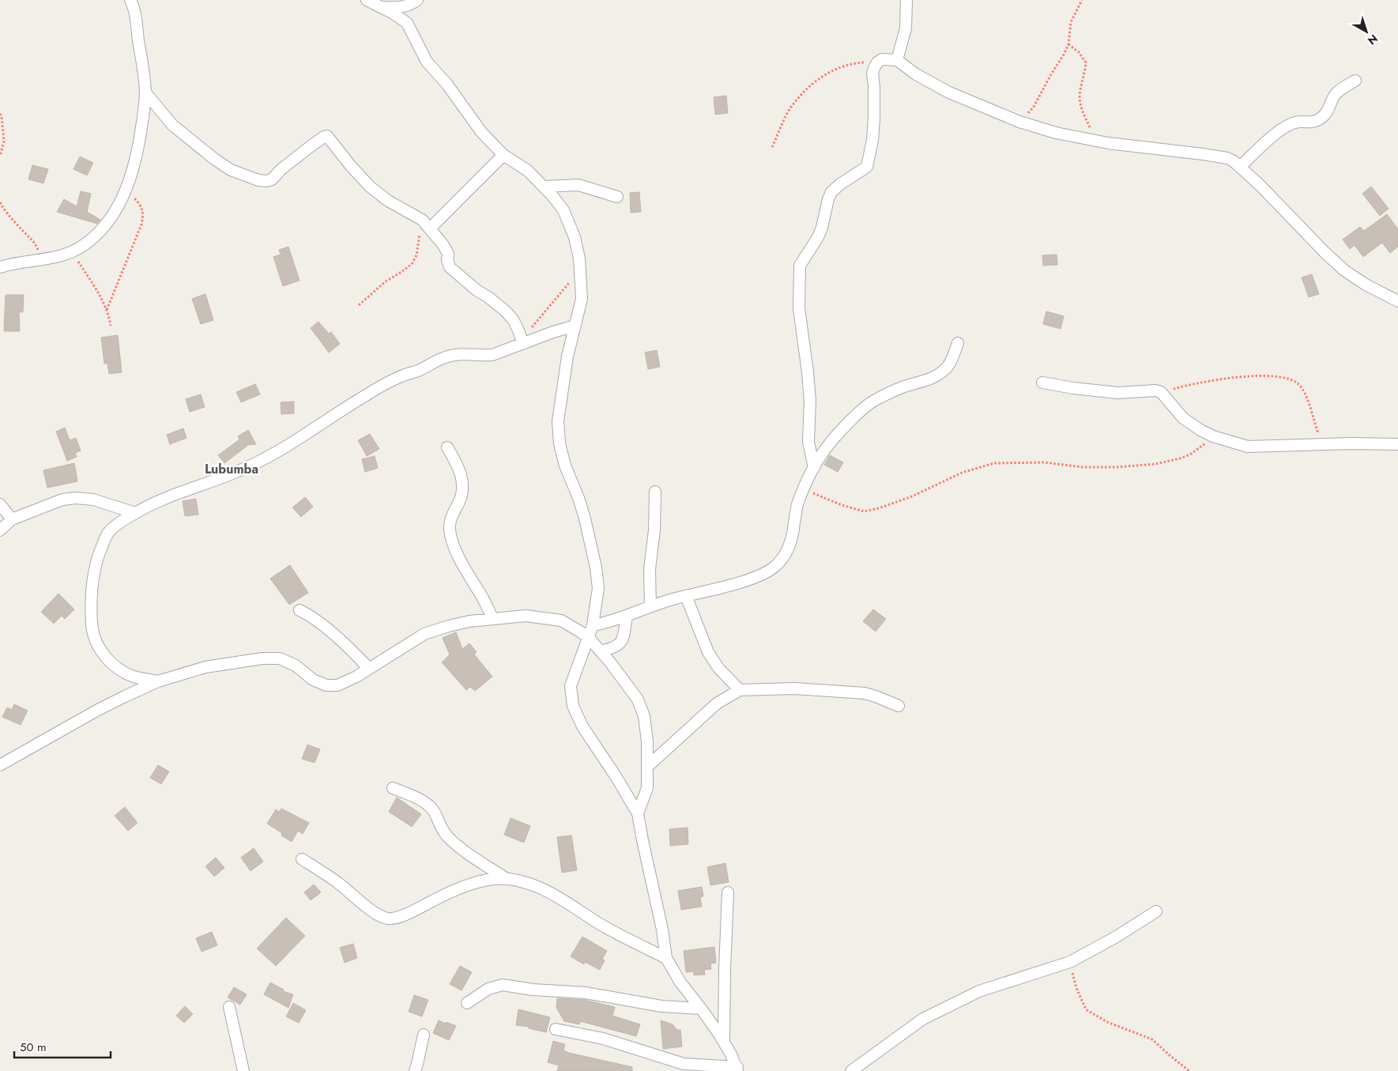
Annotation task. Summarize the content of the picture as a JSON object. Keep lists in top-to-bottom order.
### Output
{
  "districts": ["Lubumba"],
  "scale_bar": "50 m",
  "north": "bottom right"
}
